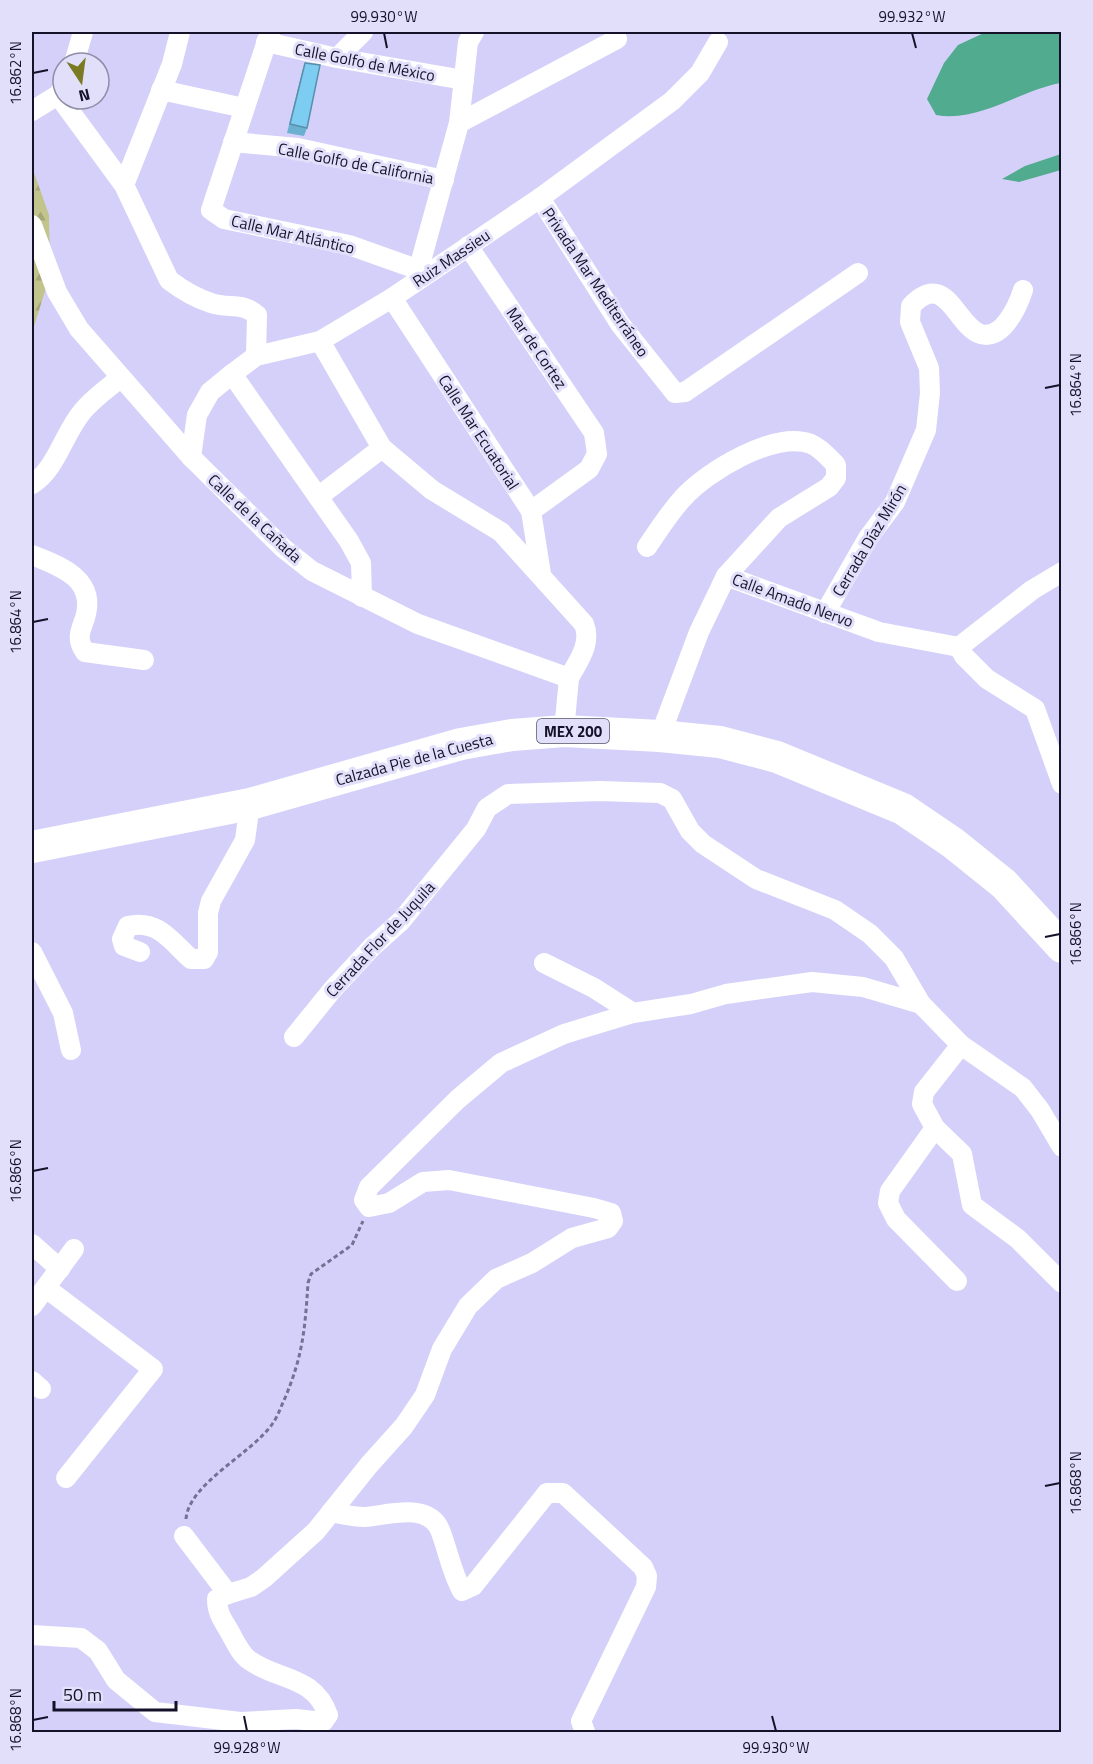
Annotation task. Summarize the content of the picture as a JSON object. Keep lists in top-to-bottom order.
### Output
{
  "streets": {
    "main road": ["MEX 200", "Calzada Pie de la Cuesta"],
    "street": [
      "Calle Golfo de México",
      "Calle Golfo de California",
      "Calle Mar Atlántico",
      "Ruiz Massieu",
      "Privada Mar Mediterráneo",
      "Mar de Cortez",
      "Calle Mar Ecuatorial",
      "Calle de la Cañada",
      "Cerrada Díaz Mirón",
      "Calle Amado Nervo",
      "Cerrada Flor de Juquila"
    ]
  },
  "crossings": [
    ["Calle Golfo de México", "Calle Mar Atlántico"],
    ["Calle Golfo de California", "Calle Mar Atlántico"],
    ["Calle Mar Atlántico", "Ruiz Massieu"],
    ["Ruiz Massieu", "Privada Mar Mediterráneo"],
    ["Ruiz Massieu", "Mar de Cortez"],
    ["Ruiz Massieu", "Calle Mar Ecuatorial"],
    ["Ruiz Massieu", "Calle de la Cañada"],
    ["Mar de Cortez", "Calle Mar Ecuatorial"],
    ["Cerrada Díaz Mirón", "Calle Amado Nervo"],
    ["Calle Amado Nervo", "Calzada Pie de la Cuesta"]
  ],
  "scale_bar": "50 m",
  "north": "bottom",
  "coordinates": [
    "99.930°W",
    "99.932°W",
    "16.862°N",
    "16.864°N",
    "16.866°N",
    "16.868°N",
    "99.928°W"
  ]
}
